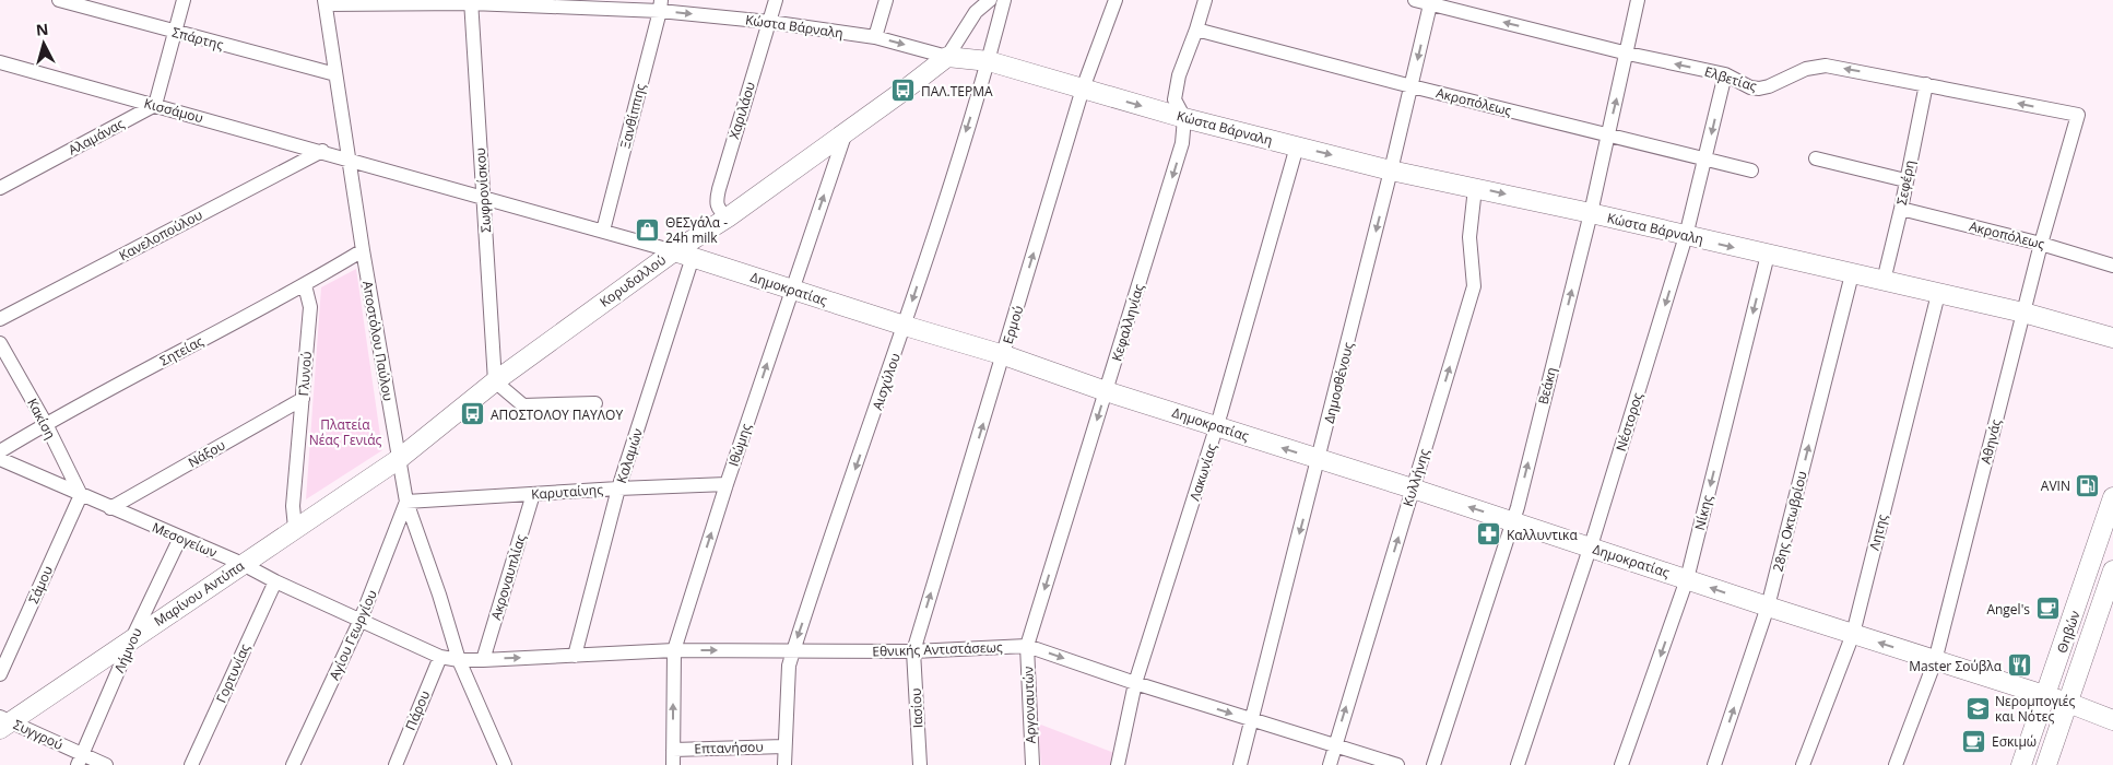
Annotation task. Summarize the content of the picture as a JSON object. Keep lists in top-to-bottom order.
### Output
{
  "streets": {
    "street": [
      "Κώστα Βάρναλη",
      "Σπάρτης",
      "Ελβετίας",
      "Ακροπόλεως",
      "Κισσάμου",
      "Χαριλάου",
      "Ξανθίππης",
      "Αλαμάνας",
      "Σεφέρη",
      "Σωφρονίσκου",
      "Κανελοπούλου",
      "Κορυδαλλού",
      "Δημοκρατίας",
      "Κεφαλληνίας",
      "Ερμού",
      "Αποστόλου Παύλου",
      "Σητείας",
      "Γλυνού",
      "Αισχύλου",
      "Δημοσθένους",
      "Βεάκη",
      "Κακίση",
      "Νέστορος",
      "Αθηνάς",
      "Ιθώμης",
      "Νάξου",
      "Καλαμών",
      "Λακωνίας",
      "Κυλλήνης",
      "Καρυταίνης",
      "Νίκης",
      "28ης Οκτωβρίου",
      "Λητης",
      "Μεσογείων",
      "Ακροναυπλίας",
      "Σάμου",
      "Μαρίνου Αντύπα",
      "Θηβών",
      "Αγίου Γεωργίου",
      "Εθνικής Αντιστάσεως",
      "Λήμνου",
      "Γορτυνίας",
      "Αργοναυτών",
      "Ιασίου",
      "Πάρου",
      "Συγγρού",
      "Επτανήσου"
    ]
  },
  "crossings": [
    ["Κώστα Βάρναλη", "Χαριλάου"],
    ["Κώστα Βάρναλη", "Ξανθίππης"],
    ["Κώστα Βάρναλη", "Σεφέρη"],
    ["Κώστα Βάρναλη", "Σωφρονίσκου"],
    ["Κώστα Βάρναλη", "Κορυδαλλού"],
    ["Κώστα Βάρναλη", "Κεφαλληνίας"],
    ["Κώστα Βάρναλη", "Ερμού"],
    ["Κώστα Βάρναλη", "Αποστόλου Παύλου"],
    ["Κώστα Βάρναλη", "Αισχύλου"],
    ["Κώστα Βάρναλη", "Δημοσθένους"],
    ["Κώστα Βάρναλη", "Βεάκη"],
    ["Κώστα Βάρναλη", "Νέστορος"],
    ["Κώστα Βάρναλη", "Αθηνάς"],
    ["Κώστα Βάρναλη", "Λακωνίας"],
    ["Κώστα Βάρναλη", "Κυλλήνης"],
    ["Κώστα Βάρναλη", "Νίκης"],
    ["Κώστα Βάρναλη", "28ης Οκτωβρίου"],
    ["Κώστα Βάρναλη", "Λητης"],
    ["Σπάρτης", "Αποστόλου Παύλου"],
    ["Ελβετίας", "Σεφέρη"],
    ["Ελβετίας", "Δημοσθένους"],
    ["Ελβετίας", "Βεάκη"],
    ["Ελβετίας", "Νέστορος"],
    ["Ελβετίας", "Αθηνάς"],
    ["Ακροπόλεως", "Σεφέρη"],
    ["Ακροπόλεως", "Κεφαλληνίας"],
    ["Ακροπόλεως", "Δημοσθένους"],
    ["Ακροπόλεως", "Βεάκη"],
    ["Ακροπόλεως", "Νέστορος"],
    ["Ακροπόλεως", "Αθηνάς"],
    ["Κισσάμου", "Αλαμάνας"],
    ["Κισσάμου", "Κανελοπούλου"],
    ["Κισσάμου", "Δημοκρατίας"],
    ["Κισσάμου", "Αποστόλου Παύλου"],
    ["Χαριλάου", "Κορυδαλλού"],
    ["Ξανθίππης", "Δημοκρατίας"],
    ["Σωφρονίσκου", "Κορυδαλλού"],
    ["Σωφρονίσκου", "Δημοκρατίας"],
    ["Κορυδαλλού", "Δημοκρατίας"],
    ["Κορυδαλλού", "Αποστόλου Παύλου"],
    ["Κορυδαλλού", "Ιθώμης"],
    ["Κορυδαλλού", "Μαρίνου Αντύπα"],
    ["Δημοκρατίας", "Κεφαλληνίας"],
    ["Δημοκρατίας", "Ερμού"],
    ["Δημοκρατίας", "Αποστόλου Παύλου"],
    ["Δημοκρατίας", "Αισχύλου"],
    ["Δημοκρατίας", "Δημοσθένους"],
    ["Δημοκρατίας", "Βεάκη"],
    ["Δημοκρατίας", "Νέστορος"],
    ["Δημοκρατίας", "Αθηνάς"],
    ["Δημοκρατίας", "Ιθώμης"],
    ["Δημοκρατίας", "Καλαμών"],
    ["Δημοκρατίας", "Λακωνίας"],
    ["Δημοκρατίας", "Κυλλήνης"],
    ["Δημοκρατίας", "Νίκης"],
    ["Δημοκρατίας", "28ης Οκτωβρίου"],
    ["Δημοκρατίας", "Λητης"],
    ["Δημοκρατίας", "Θηβών"],
    ["Κεφαλληνίας", "Εθνικής Αντιστάσεως"],
    ["Κεφαλληνίας", "Αργοναυτών"],
    ["Ερμού", "Εθνικής Αντιστάσεως"],
    ["Ερμού", "Ιασίου"],
    ["Αποστόλου Παύλου", "Σητείας"],
    ["Αποστόλου Παύλου", "Καρυταίνης"],
    ["Αποστόλου Παύλου", "Μεσογείων"],
    ["Αποστόλου Παύλου", "Μαρίνου Αντύπα"],
    ["Αποστόλου Παύλου", "Αγίου Γεωργίου"],
    ["Αποστόλου Παύλου", "Εθνικής Αντιστάσεως"],
    ["Σητείας", "Γλυνού"],
    ["Σητείας", "Κακίση"],
    ["Γλυνού", "Νάξου"],
    ["Γλυνού", "Μαρίνου Αντύπα"],
    ["Αισχύλου", "Εθνικής Αντιστάσεως"],
    ["Αισχύλου", "Επτανήσου"],
    ["Δημοσθένους", "Εθνικής Αντιστάσεως"],
    ["Κακίση", "Μεσογείων"],
    ["Κακίση", "Σάμου"],
    ["Ιθώμης", "Καρυταίνης"],
    ["Ιθώμης", "Εθνικής Αντιστάσεως"],
    ["Ιθώμης", "Επτανήσου"],
    ["Νάξου", "Μεσογείων"],
    ["Καλαμών", "Καρυταίνης"],
    ["Καλαμών", "Εθνικής Αντιστάσεως"],
    ["Λακωνίας", "Εθνικής Αντιστάσεως"],
    ["Κυλλήνης", "Εθνικής Αντιστάσεως"],
    ["Καρυταίνης", "Ακροναυπλίας"],
    ["Καρυταίνης", "Αγίου Γεωργίου"],
    ["Μεσογείων", "Σάμου"],
    ["Μεσογείων", "Μαρίνου Αντύπα"],
    ["Μεσογείων", "Αγίου Γεωργίου"],
    ["Μεσογείων", "Εθνικής Αντιστάσεως"],
    ["Μεσογείων", "Λήμνου"],
    ["Μεσογείων", "Γορτυνίας"],
    ["Μεσογείων", "Πάρου"],
    ["Ακροναυπλίας", "Εθνικής Αντιστάσεως"],
    ["Μαρίνου Αντύπα", "Λήμνου"],
    ["Μαρίνου Αντύπα", "Συγγρού"],
    ["Εθνικής Αντιστάσεως", "Αργοναυτών"],
    ["Εθνικής Αντιστάσεως", "Ιασίου"],
    ["Λήμνου", "Συγγρού"]
  ],
  "one_way": [
    "Ελβετίας",
    "Κεφαλληνίας",
    "Ερμού",
    "Αισχύλου",
    "Δημοσθένους",
    "Βεάκη",
    "Νέστορος",
    "Ιθώμης",
    "Κυλλήνης",
    "Νίκης",
    "28ης Οκτωβρίου",
    "Εθνικής Αντιστάσεως"
  ],
  "parks": ["Πλατεία Νέας Γενιάς"],
  "places": {
    "bus stop": ["ΠΑΛ.ΤΕΡΜΑ", "ΑΠΟΣΤΟΛΟΥ ΠΑΥΛΟΥ"],
    "shop": ["ΘΕΣγάλα - 24h milk"],
    "fuel station": ["AVIN"],
    "pharmacy": ["Καλλυντικα"],
    "cafe": ["Angel's", "Εσκιμώ"],
    "restaurant": ["Master Σούβλα"],
    "school or university": ["Νερομπογιές και Νότες"]
  },
  "north": "top"
}
